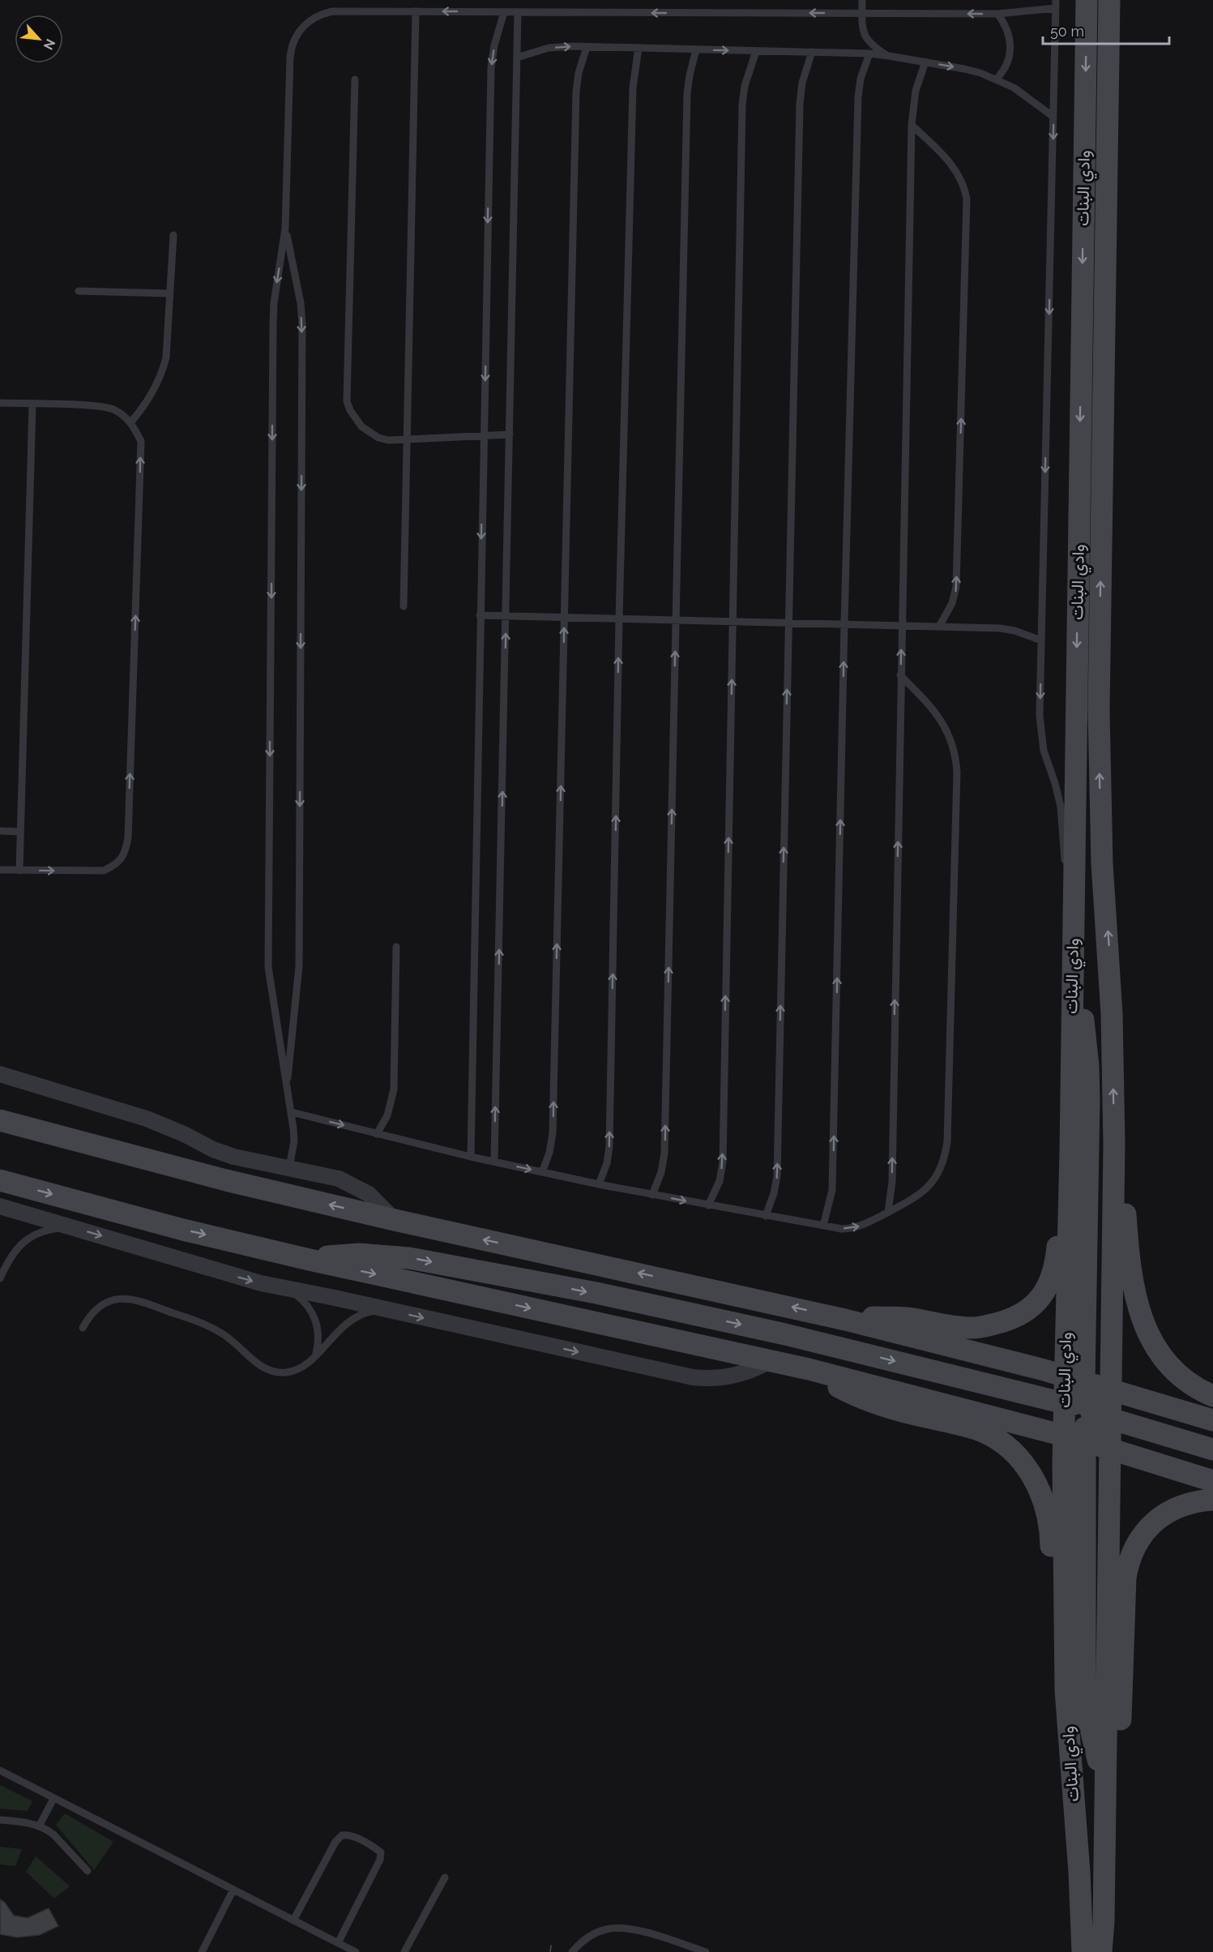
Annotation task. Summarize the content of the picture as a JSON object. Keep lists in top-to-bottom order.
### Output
{
  "streets": {
    "main road": ["وادي البنات"]
  },
  "scale_bar": "50 m",
  "north": "bottom right"
}
